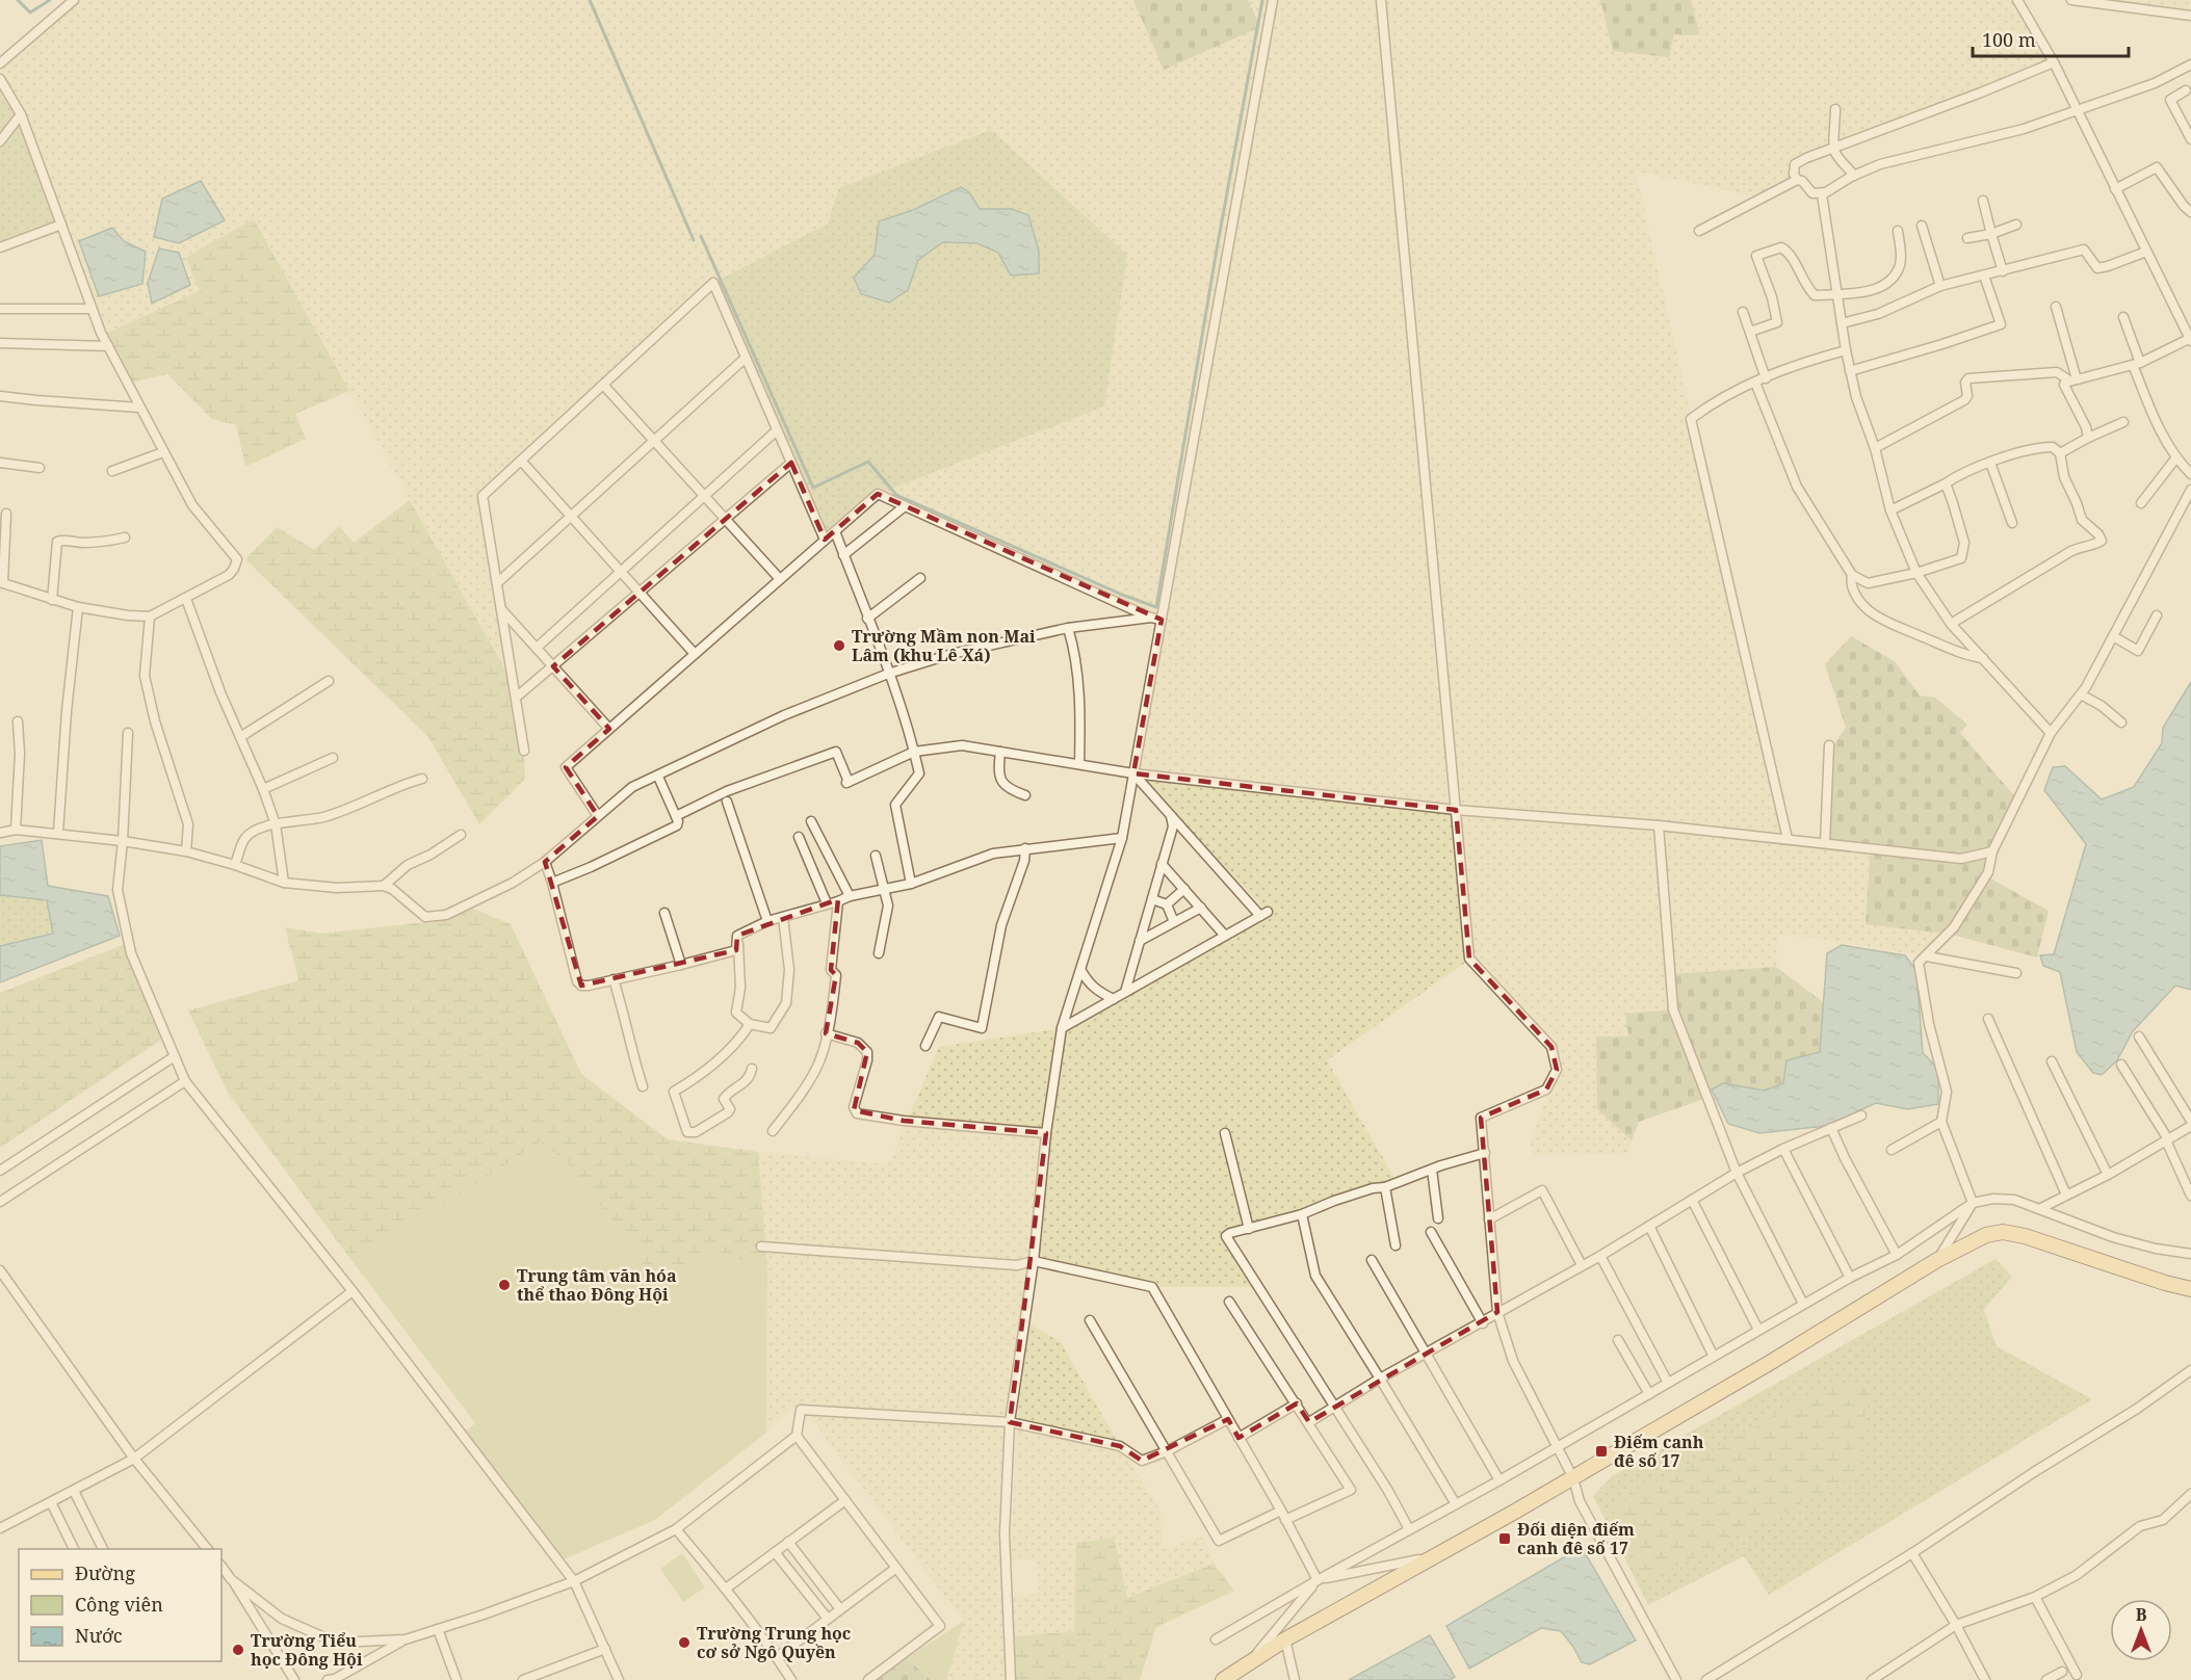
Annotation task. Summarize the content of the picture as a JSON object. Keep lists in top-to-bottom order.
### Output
{
  "places": {
    "other": [
      "Trường Mầm non Mai Lâm (khu Lê Xá)",
      "Trung tâm văn hóa thể thao Đông Hội",
      "Trường Trung học cơ sở Ngô Quyền",
      "Trường Tiểu học Đông Hội"
    ],
    "transit": ["Điếm canh đê số 17", "Đối diện điếm canh đê số 17"]
  },
  "legend": ["Đường", "Công viên", "Nước"],
  "scale_bar": "100 m",
  "north": "top"
}
